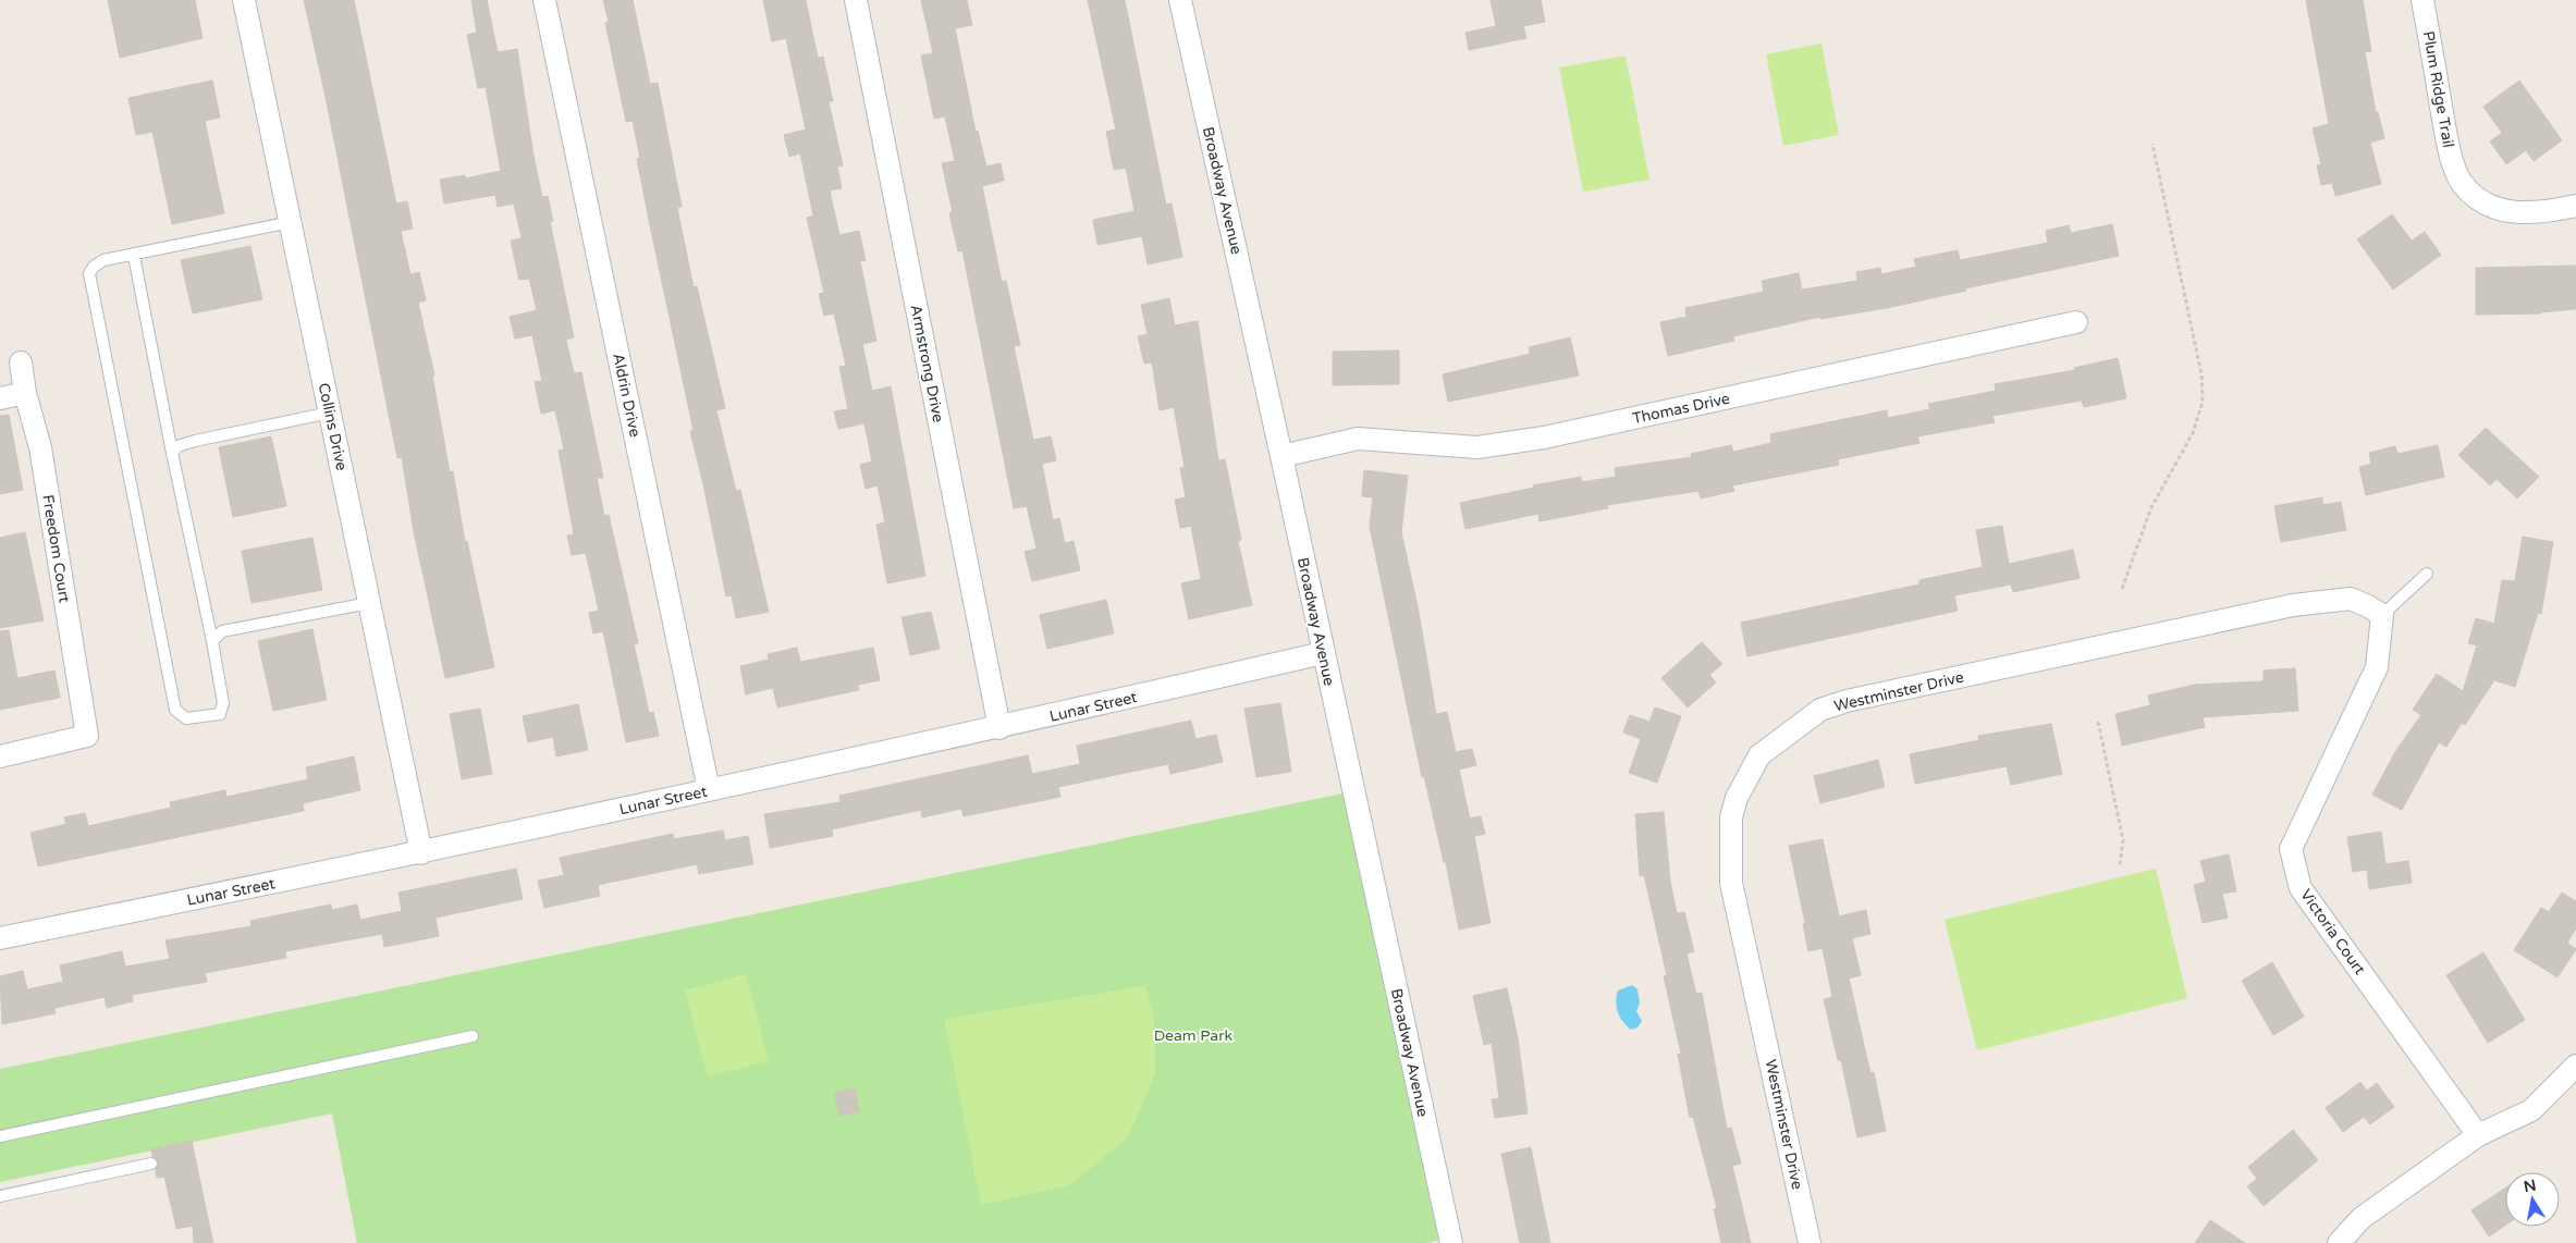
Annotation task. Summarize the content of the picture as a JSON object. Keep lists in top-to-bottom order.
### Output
{
  "streets": {
    "street": [
      "Plum Ridge Trail",
      "Broadway Avenue",
      "Armstrong Drive",
      "Aldrin Drive",
      "Thomas Drive",
      "Collins Drive",
      "Freedom Court",
      "Westminster Drive",
      "Lunar Street",
      "Victoria Court"
    ]
  },
  "crossings": [
    ["Broadway Avenue", "Thomas Drive"],
    ["Broadway Avenue", "Lunar Street"],
    ["Armstrong Drive", "Lunar Street"],
    ["Aldrin Drive", "Lunar Street"],
    ["Collins Drive", "Lunar Street"],
    ["Westminster Drive", "Victoria Court"]
  ],
  "parks": ["Deam Park"],
  "north": "top"
}
